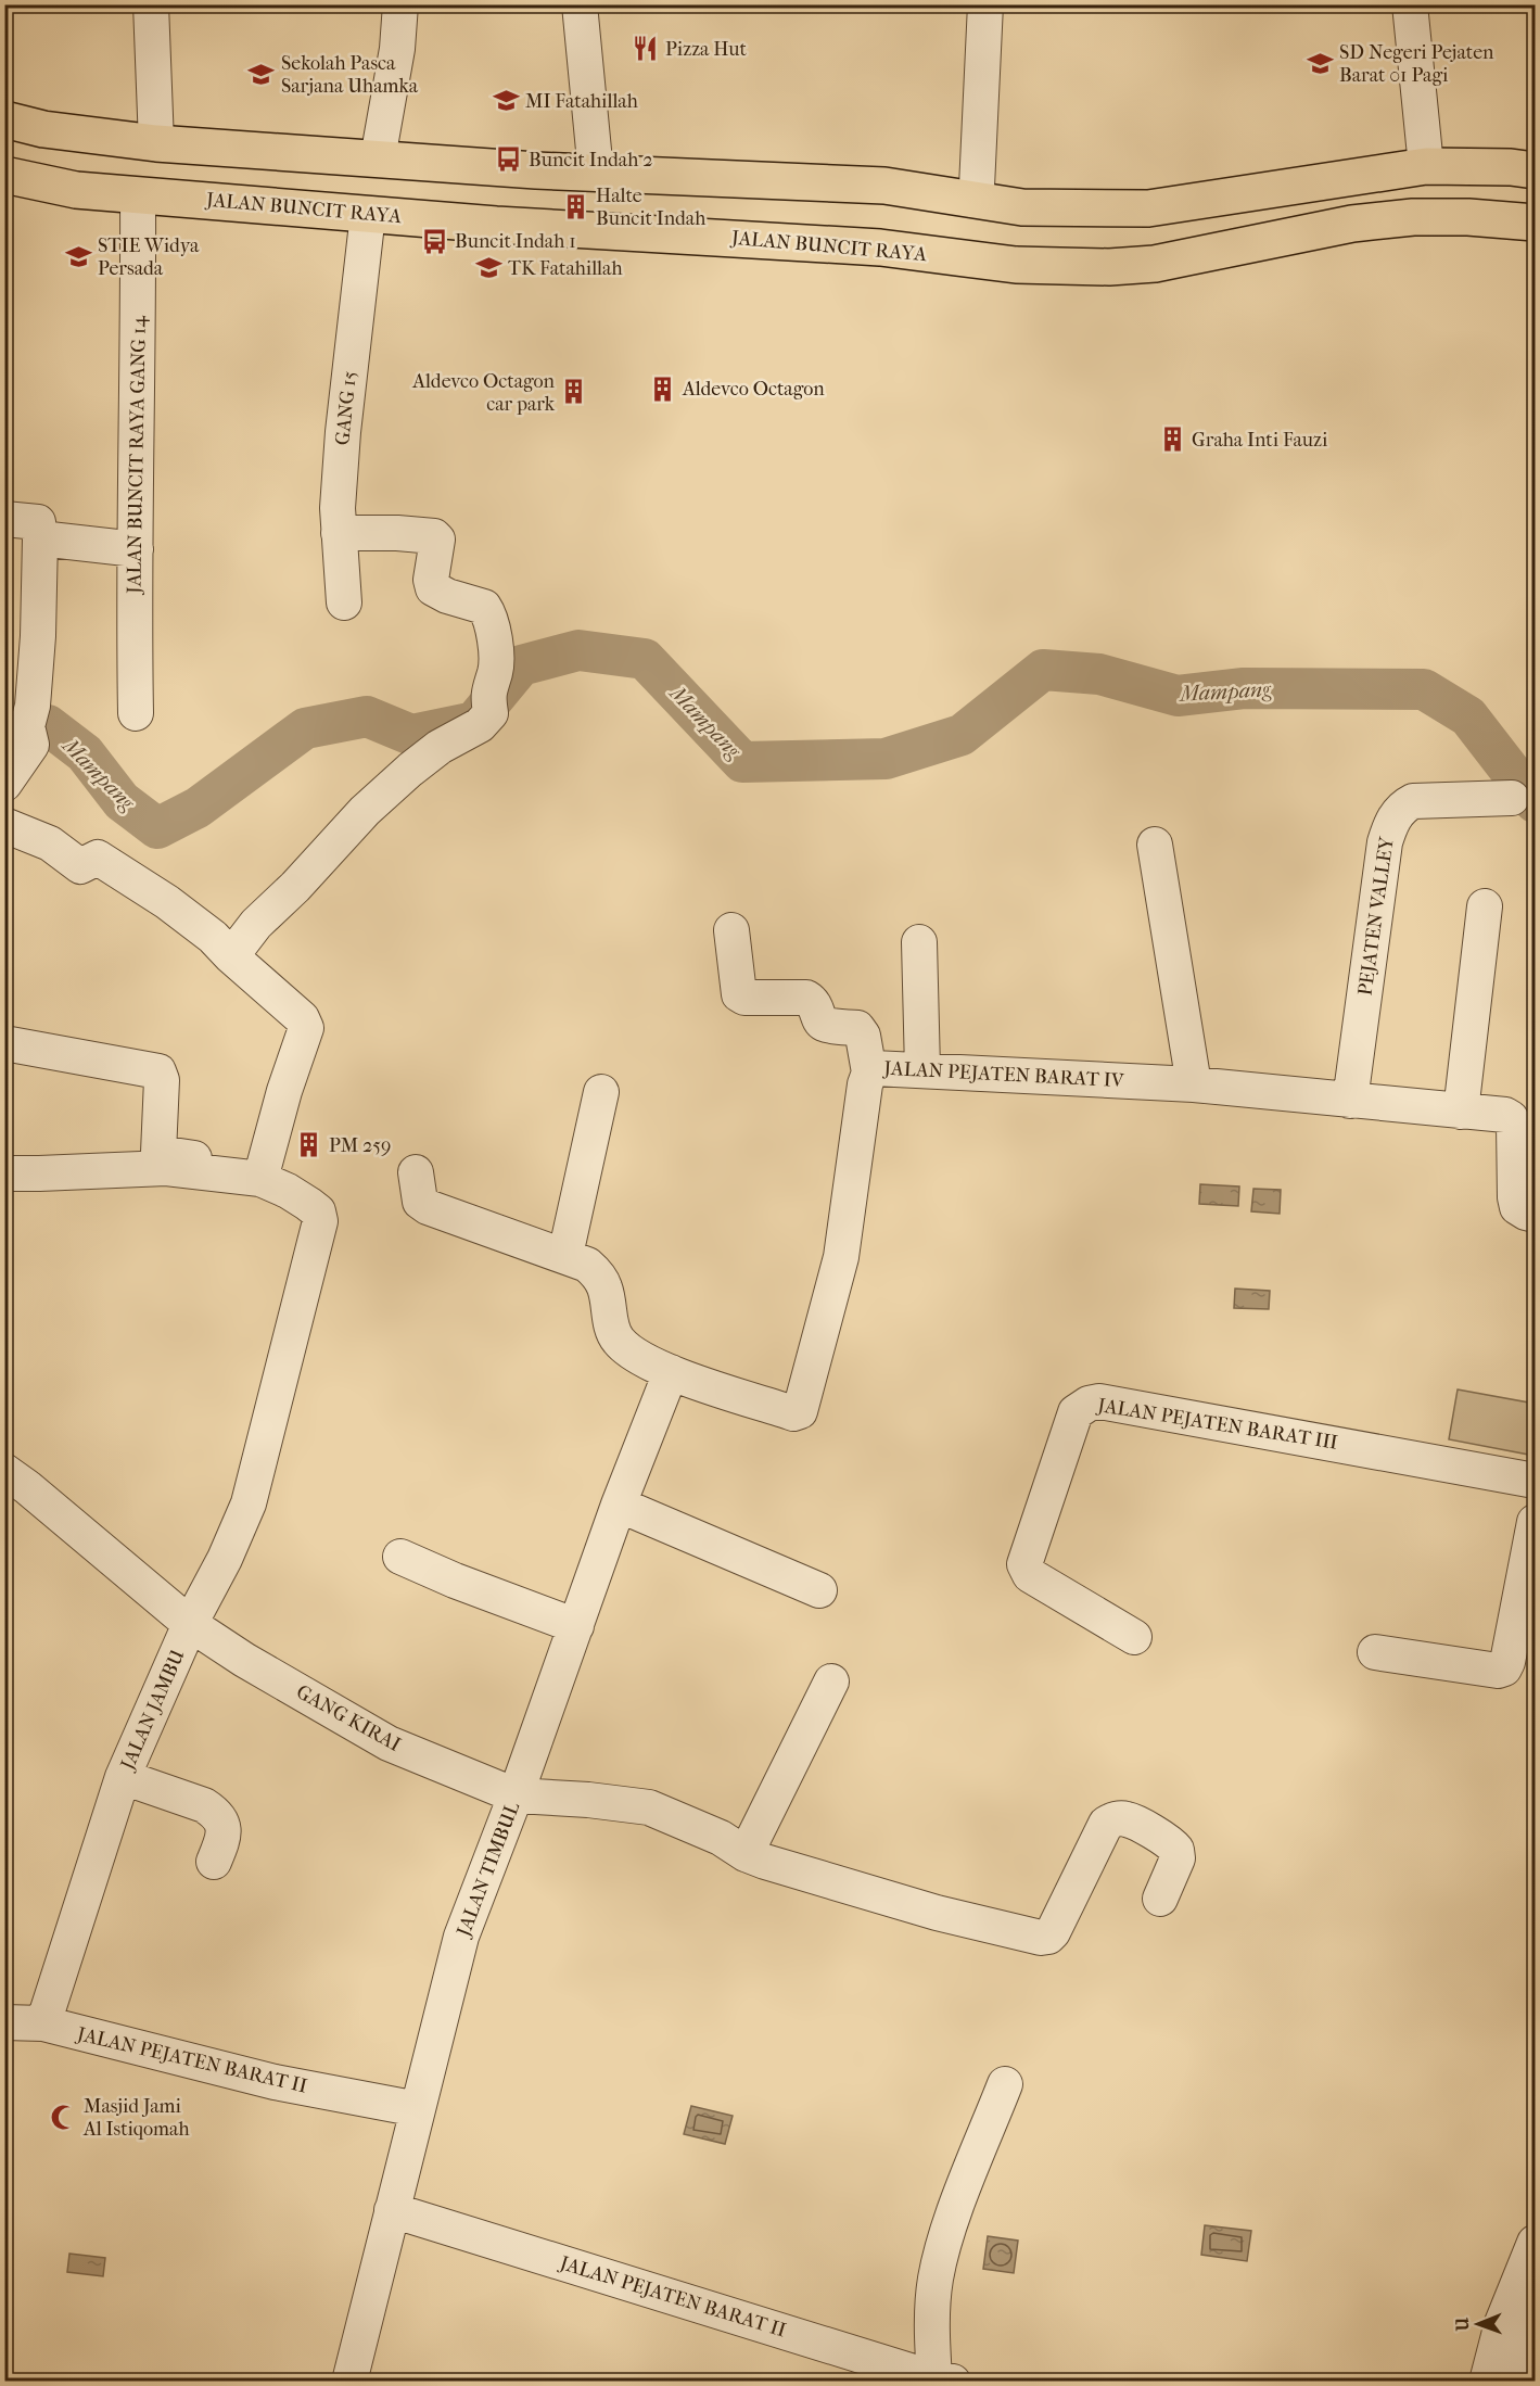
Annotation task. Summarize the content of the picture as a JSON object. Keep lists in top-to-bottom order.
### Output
{
  "streets": {
    "main road": ["JALAN BUNCIT RAYA"],
    "street": [
      "GANG 15",
      "JALAN BUNCIT RAYA GANG 14",
      "PEJATEN VALLEY",
      "JALAN PEJATEN BARAT IV",
      "JALAN PEJATEN BARAT III",
      "JALAN JAMBU",
      "GANG KIRAI",
      "JALAN TIMBUL",
      "JALAN PEJATEN BARAT II"
    ]
  },
  "crossings": [
    ["JALAN BUNCIT RAYA", "GANG 15"],
    ["JALAN BUNCIT RAYA", "JALAN BUNCIT RAYA GANG 14"],
    ["PEJATEN VALLEY", "JALAN PEJATEN BARAT IV"],
    ["JALAN PEJATEN BARAT IV", "JALAN TIMBUL"],
    ["JALAN JAMBU", "GANG KIRAI"],
    ["JALAN JAMBU", "JALAN PEJATEN BARAT II"],
    ["GANG KIRAI", "JALAN TIMBUL"],
    ["JALAN TIMBUL", "JALAN PEJATEN BARAT II"]
  ],
  "water": ["Mampang"],
  "places": {
    "restaurant": ["Pizza Hut"],
    "school or university": [
      "SD Negeri Pejaten Barat 01 Pagi",
      "Sekolah Pasca Sarjana Uhamka",
      "MI Fatahillah",
      "STIE Widya Persada",
      "TK Fatahillah"
    ],
    "bus stop": ["Buncit Indah 2", "Buncit Indah 1"],
    "building": [
      "Halte Buncit Indah",
      "Aldevco Octagon",
      "Aldevco Octagon car park",
      "Graha Inti Fauzi",
      "PM 259"
    ],
    "mosque": ["Masjid Jami Al Istiqomah"]
  },
  "north": "left"
}
